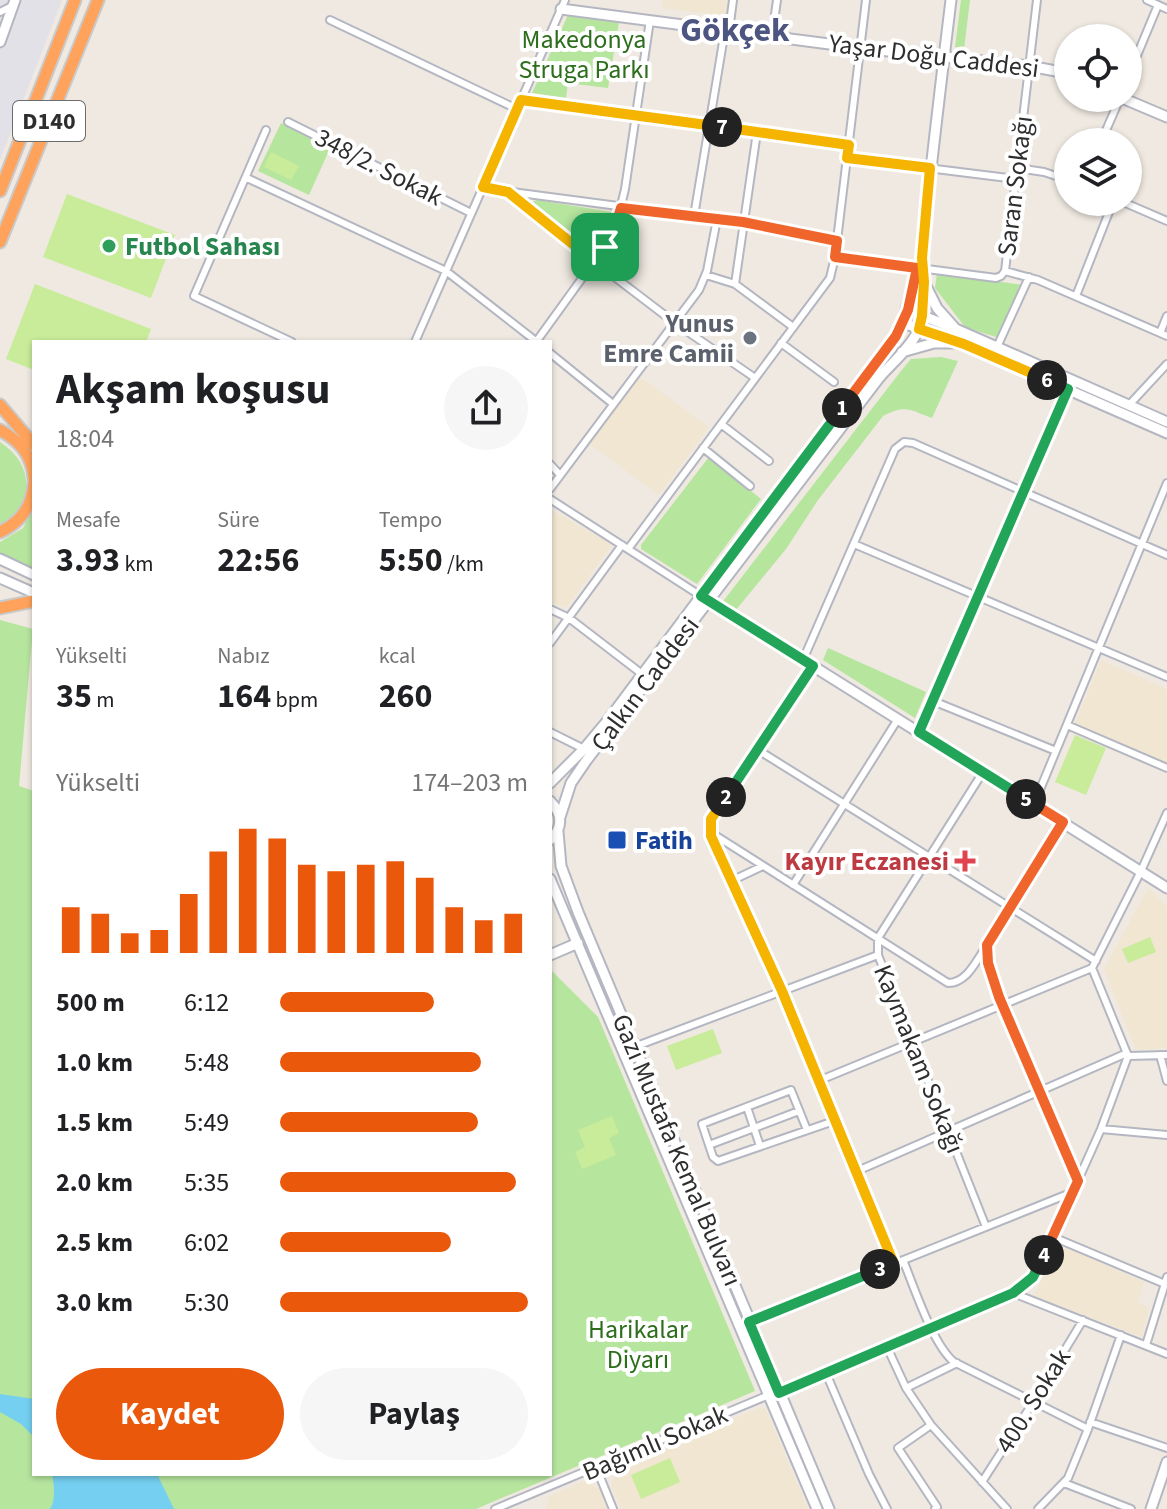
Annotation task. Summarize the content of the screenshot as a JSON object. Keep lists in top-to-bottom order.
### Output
{
  "streets": {
    "highway": ["D140"],
    "main road": ["Yaşar Doğu Caddesi", "Çalkın Caddesi", "Gazi Mustafa Kemal Bulvarı"],
    "street": [
      "348/2. Sokak",
      "Saran Sokağı",
      "Kaymakam Sokağı",
      "400. Sokak",
      "Bağımlı Sokak"
    ]
  },
  "crossings": [
    ["Yaşar Doğu Caddesi", "Saran Sokağı"],
    ["Yaşar Doğu Caddesi", "Çalkın Caddesi"],
    ["Çalkın Caddesi", "Gazi Mustafa Kemal Bulvarı"],
    ["Gazi Mustafa Kemal Bulvarı", "Bağımlı Sokak"]
  ],
  "districts": ["Gökçek"],
  "parks": ["Makedonya Struga Parkı", "Harikalar Diyarı"],
  "places": {
    "other": ["Futbol Sahası", "Yunus Emre Camii"],
    "transit": ["Fatih"],
    "health": ["Kayır Eczanesi"]
  },
  "page": {
    "pins": [
      "7",
      "6",
      "1",
      "2",
      "5",
      "4",
      "3"
    ],
    "heading": ["Akşam koşusu", "18:04"],
    "stats": [
      ["Mesafe", "3.93 km"],
      ["Süre", "22:56"],
      ["Tempo", "5:50 /km"],
      ["Yükselti", "35 m"],
      ["Nabız", "164 bpm"],
      ["kcal", "260"]
    ],
    "chart": ["Yükselti", "174–203 m"],
    "list": [
      {
        "name": "500 m",
        "note": "6:12"
      },
      {
        "name": "1.0 km",
        "note": "5:48"
      },
      {
        "name": "1.5 km",
        "note": "5:49"
      },
      {
        "name": "2.0 km",
        "note": "5:35"
      },
      {
        "name": "2.5 km",
        "note": "6:02"
      },
      {
        "name": "3.0 km",
        "note": "5:30"
      }
    ],
    "buttons": ["Kaydet", "Paylaş"]
  }
}
